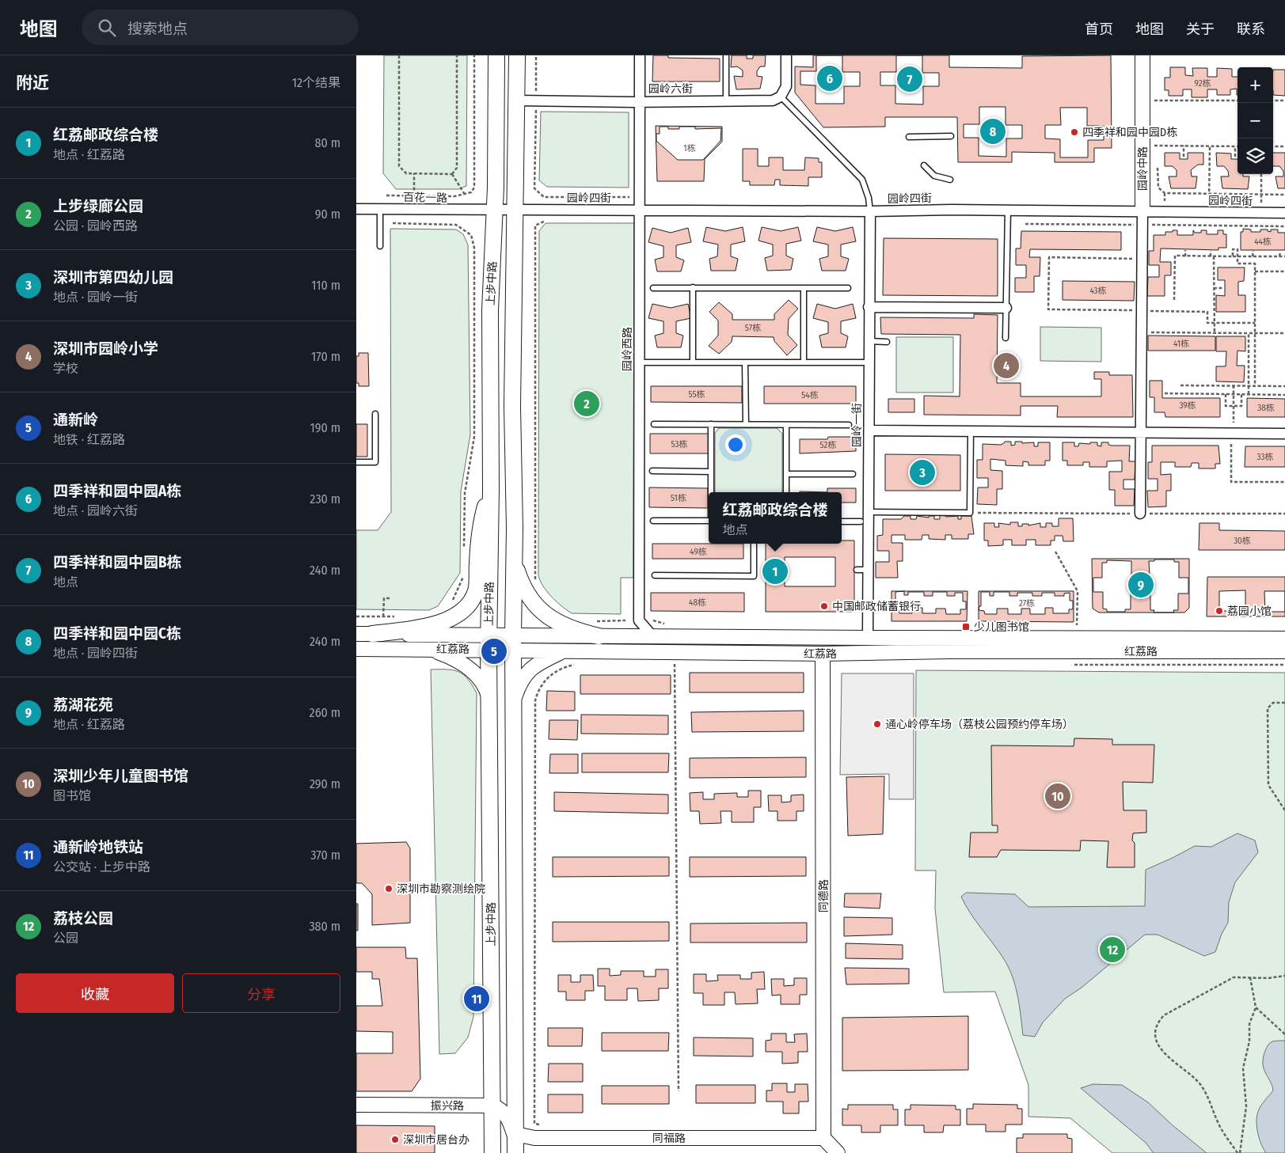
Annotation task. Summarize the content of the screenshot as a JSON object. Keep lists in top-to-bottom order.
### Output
{
  "streets": {
    "main road": [
      "园岭中路",
      "上步中路",
      "红荔路",
      "同德路",
      "振兴路",
      "同福路"
    ],
    "street": [
      "园岭六街",
      "百花一路",
      "园岭四街",
      "园岭西路",
      "园岭一街"
    ]
  },
  "crossings": [
    ["园岭六街", "上步中路"],
    ["园岭六街", "园岭西路"],
    ["园岭中路", "园岭四街"],
    ["百花一路", "园岭四街"],
    ["百花一路", "上步中路"],
    ["园岭四街", "上步中路"],
    ["园岭四街", "园岭西路"],
    ["园岭四街", "园岭一街"],
    ["上步中路", "红荔路"],
    ["上步中路", "振兴路"],
    ["上步中路", "同福路"],
    ["园岭西路", "红荔路"],
    ["园岭一街", "红荔路"],
    ["红荔路", "同德路"],
    ["同德路", "同福路"]
  ],
  "places": {
    "other": [
      "四季祥和园中园D栋",
      "中国邮政储蓄银行",
      "荔园小馆",
      "通心岭停车场（荔枝公园预约停车场）",
      "深圳市勘察测绘院",
      "深圳市居台办"
    ],
    "transit": ["少儿图书馆"]
  },
  "house_numbers": [
    "92栋",
    "1栋",
    "44栋",
    "43栋",
    "57栋",
    "41栋",
    "55栋",
    "54栋",
    "39栋",
    "38栋",
    "53栋",
    "52栋",
    "33栋",
    "51栋",
    "30栋",
    "49栋",
    "48栋",
    "27栋"
  ],
  "page": {
    "header": "地图",
    "search": "搜索地点",
    "nav": [
      "首页",
      "地图",
      "关于",
      "联系"
    ],
    "heading": ["附近", "12个结果"],
    "pins": [
      "6",
      "7",
      "8",
      "4",
      "2",
      "3",
      "1",
      "9",
      "5",
      "10",
      "12",
      "11"
    ],
    "map_buttons": ["+", "−"],
    "list": [
      {
        "mark": "1",
        "name": "红荔邮政综合楼",
        "note": "地点 · 红荔路",
        "value": "80 m"
      },
      {
        "mark": "2",
        "name": "上步绿廊公园",
        "note": "公园 · 园岭西路",
        "value": "90 m"
      },
      {
        "mark": "3",
        "name": "深圳市第四幼儿园",
        "note": "地点 · 园岭一街",
        "value": "110 m"
      },
      {
        "mark": "4",
        "name": "深圳市园岭小学",
        "note": "学校",
        "value": "170 m"
      },
      {
        "mark": "5",
        "name": "通新岭",
        "note": "地铁 · 红荔路",
        "value": "190 m"
      },
      {
        "mark": "6",
        "name": "四季祥和园中园A栋",
        "note": "地点 · 园岭六街",
        "value": "230 m"
      },
      {
        "mark": "7",
        "name": "四季祥和园中园B栋",
        "note": "地点",
        "value": "240 m"
      },
      {
        "mark": "8",
        "name": "四季祥和园中园C栋",
        "note": "地点 · 园岭四街",
        "value": "240 m"
      },
      {
        "mark": "9",
        "name": "荔湖花苑",
        "note": "地点 · 红荔路",
        "value": "260 m"
      },
      {
        "mark": "10",
        "name": "深圳少年儿童图书馆",
        "note": "图书馆",
        "value": "290 m"
      },
      {
        "mark": "11",
        "name": "通新岭地铁站",
        "note": "公交站 · 上步中路",
        "value": "370 m"
      },
      {
        "mark": "12",
        "name": "荔枝公园",
        "note": "公园",
        "value": "380 m"
      }
    ],
    "popup": ["红荔邮政综合楼", "地点"],
    "buttons": ["收藏", "分享"]
  }
}
